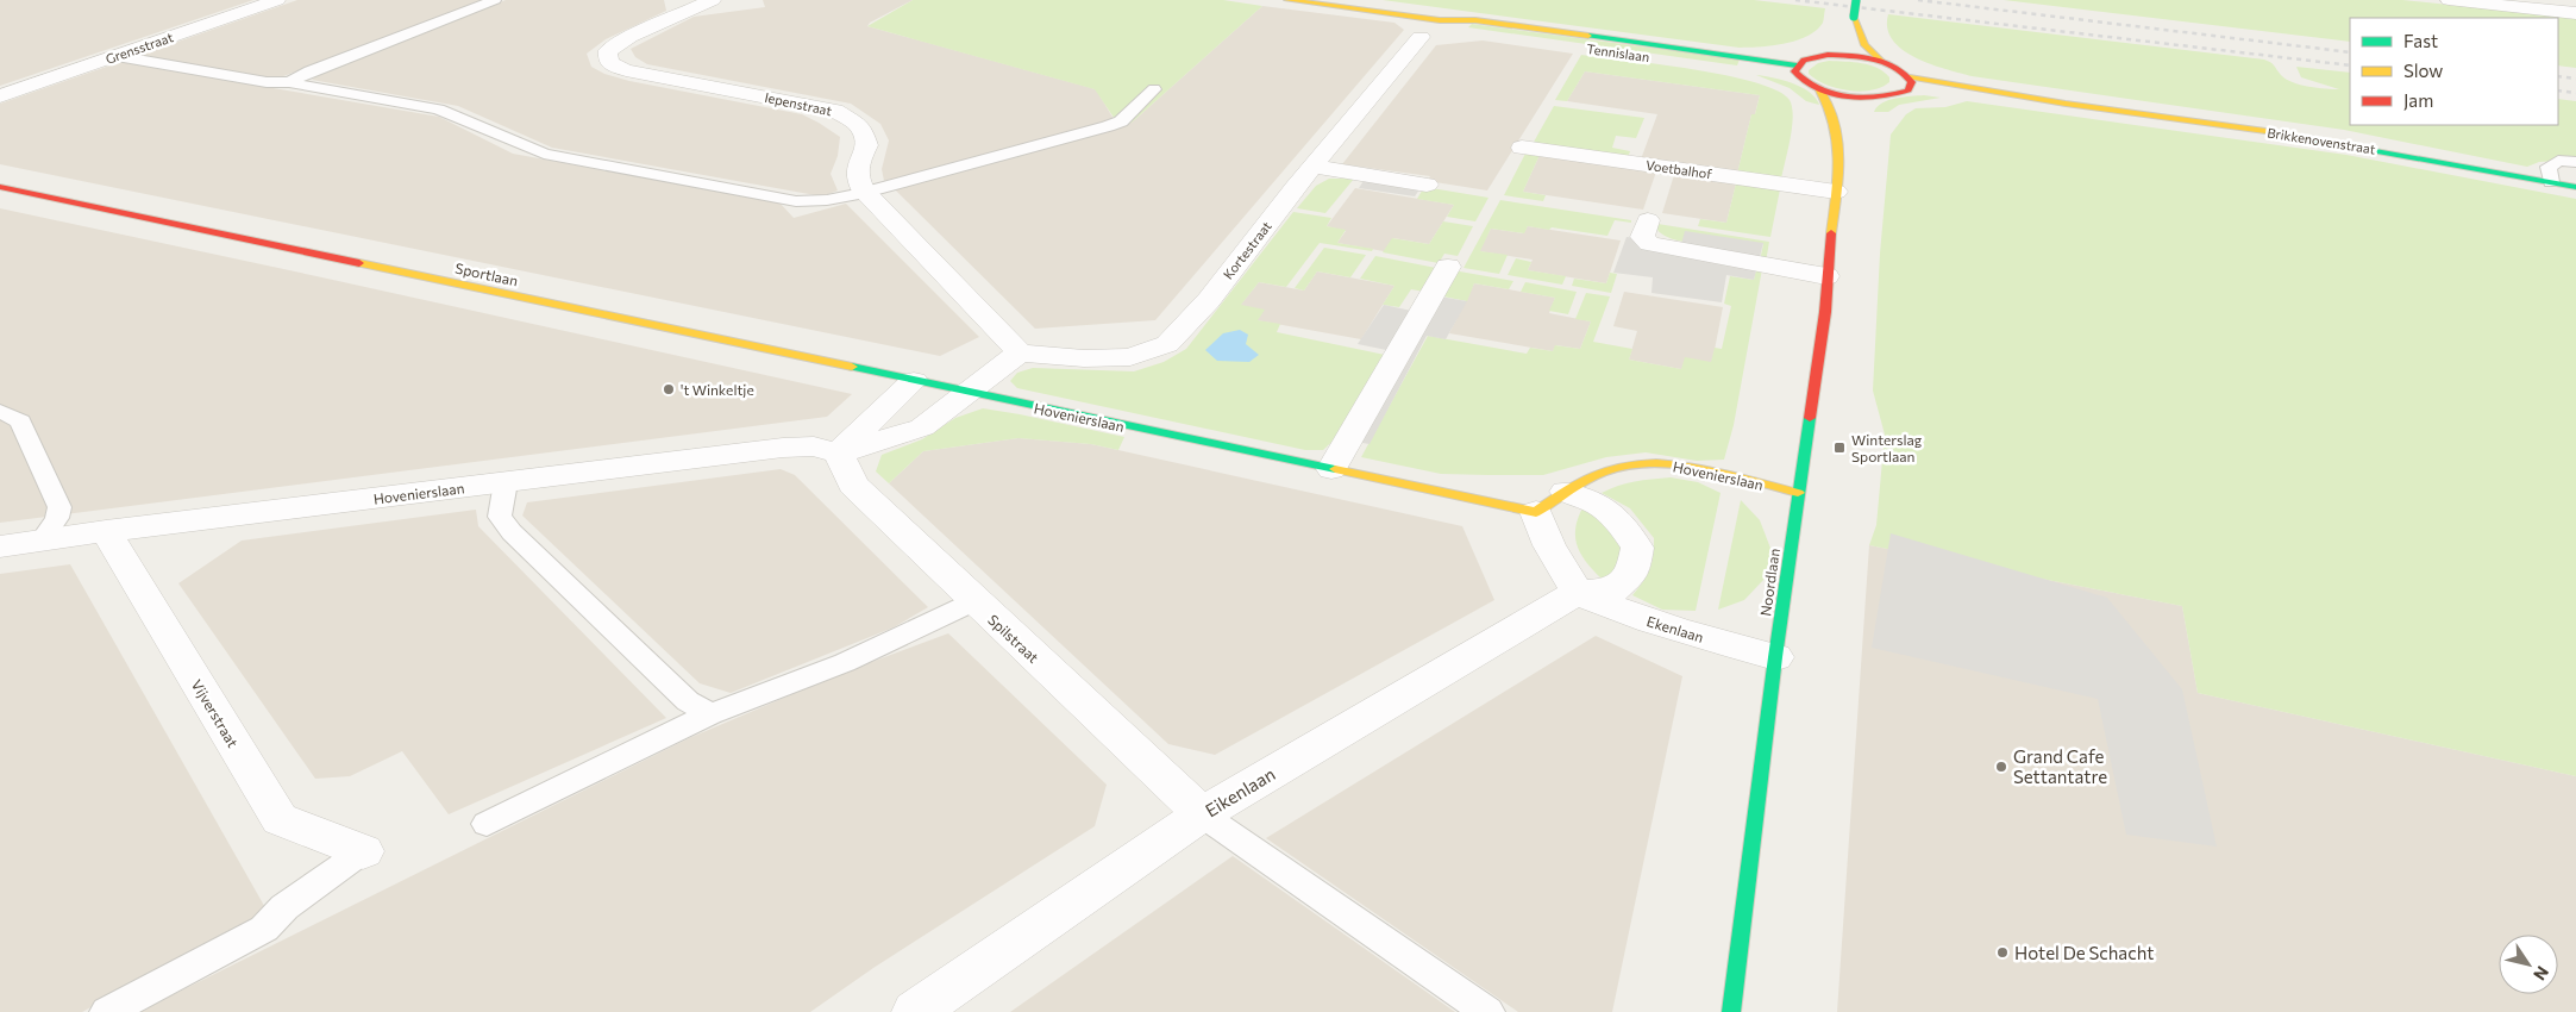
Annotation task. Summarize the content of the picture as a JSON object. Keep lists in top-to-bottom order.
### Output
{
  "streets": {
    "street": [
      "Grensstraat",
      "Tennislaan",
      "Iepenstraat",
      "Brikkenovenstraat",
      "Voetbalhof",
      "Kortestraat",
      "Sportlaan",
      "Hovenierslaan",
      "Noordlaan",
      "Ekenlaan",
      "Spilstraat",
      "Vijverstraat",
      "Eikenlaan"
    ]
  },
  "crossings": [
    ["Tennislaan", "Kortestraat"],
    ["Voetbalhof", "Noordlaan"],
    ["Sportlaan", "Hovenierslaan"],
    ["Hovenierslaan", "Noordlaan"],
    ["Hovenierslaan", "Ekenlaan"],
    ["Hovenierslaan", "Spilstraat"],
    ["Hovenierslaan", "Vijverstraat"],
    ["Hovenierslaan", "Eikenlaan"],
    ["Noordlaan", "Ekenlaan"],
    ["Ekenlaan", "Eikenlaan"],
    ["Spilstraat", "Eikenlaan"]
  ],
  "places": {
    "other": ["'t Winkeltje", "Grand Cafe Settantatre", "Hotel De Schacht"],
    "transit": ["Winterslag Sportlaan"]
  },
  "legend": ["Fast", "Slow", "Jam"],
  "north": "bottom right"
}
